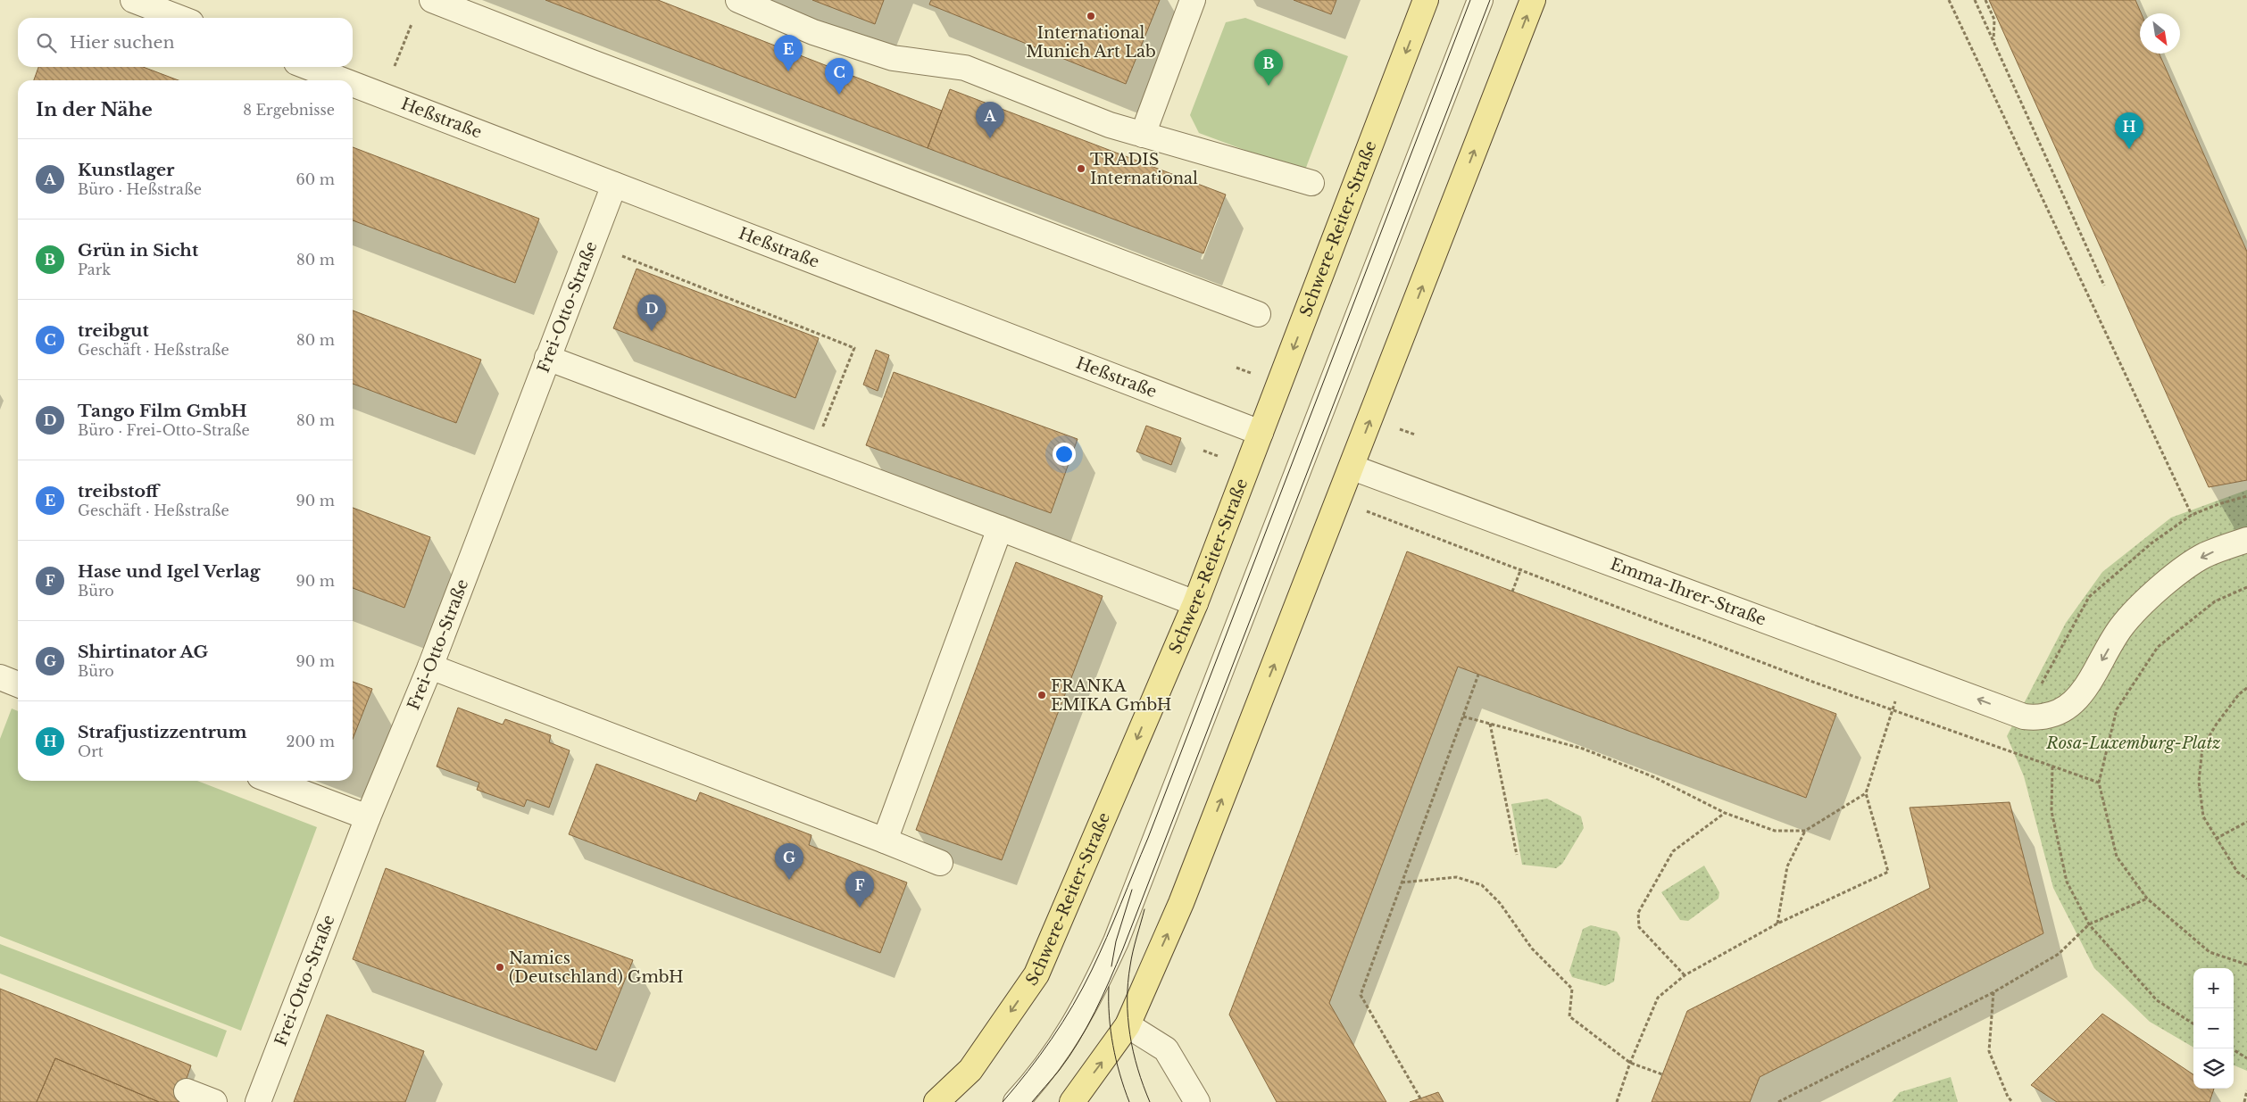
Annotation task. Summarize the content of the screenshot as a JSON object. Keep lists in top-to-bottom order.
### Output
{
  "streets": {
    "main road": ["Schwere-Reiter-Straße"],
    "street": ["Heßstraße", "Frei-Otto-Straße", "Emma-Ihrer-Straße"]
  },
  "crossings": [
    ["Heßstraße", "Schwere-Reiter-Straße"],
    ["Heßstraße", "Frei-Otto-Straße"]
  ],
  "one_way": ["Emma-Ihrer-Straße"],
  "parks": ["Rosa-Luxemburg-Platz"],
  "places": [
    "International Munich Art Lab",
    "TRADIS International",
    "FRANKA EMIKA GmbH",
    "Namics (Deutschland) GmbH"
  ],
  "north": "bottom right",
  "page": {
    "search": "Hier suchen",
    "pins": [
      "E",
      "B",
      "C",
      "A",
      "H",
      "D",
      "G",
      "F"
    ],
    "heading": ["In der Nähe", "8 Ergebnisse"],
    "list": [
      {
        "mark": "A",
        "name": "Kunstlager",
        "note": "Büro · Heßstraße",
        "value": "60 m"
      },
      {
        "mark": "B",
        "name": "Grün in Sicht",
        "note": "Park",
        "value": "80 m"
      },
      {
        "mark": "C",
        "name": "treibgut",
        "note": "Geschäft · Heßstraße",
        "value": "80 m"
      },
      {
        "mark": "D",
        "name": "Tango Film GmbH",
        "note": "Büro · Frei-Otto-Straße",
        "value": "80 m"
      },
      {
        "mark": "E",
        "name": "treibstoff",
        "note": "Geschäft · Heßstraße",
        "value": "90 m"
      },
      {
        "mark": "F",
        "name": "Hase und Igel Verlag",
        "note": "Büro",
        "value": "90 m"
      },
      {
        "mark": "G",
        "name": "Shirtinator AG",
        "note": "Büro",
        "value": "90 m"
      },
      {
        "mark": "H",
        "name": "Strafjustizzentrum",
        "note": "Ort",
        "value": "200 m"
      }
    ],
    "map_buttons": ["+", "−"]
  }
}
